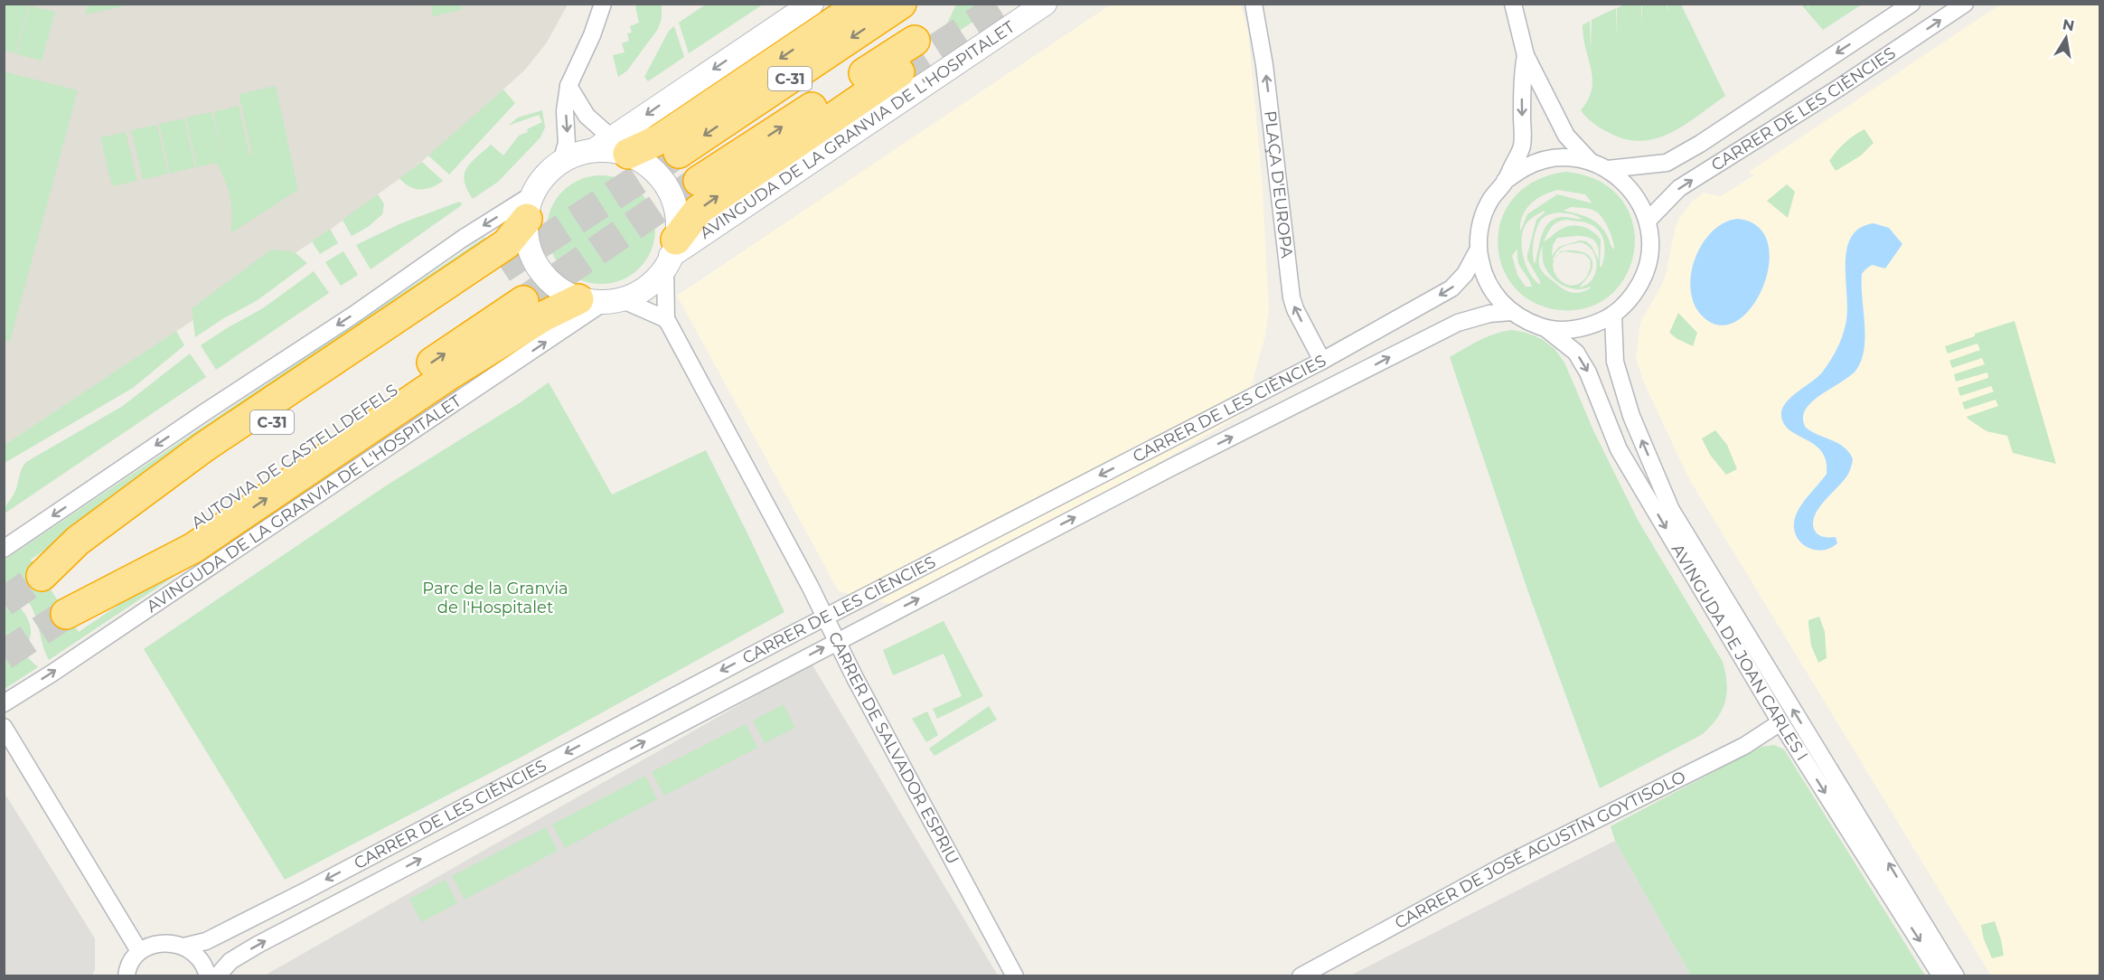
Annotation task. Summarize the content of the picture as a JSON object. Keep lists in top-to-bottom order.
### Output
{
  "streets": {
    "highway": ["C-31", "AUTOVIA DE CASTELLDEFELS"],
    "main road": ["AVINGUDA DE LA GRANVIA DE L'HOSPITALET"],
    "street": [
      "CARRER DE LES CIÈNCIES",
      "PLAÇA D'EUROPA",
      "AVINGUDA DE JOAN CARLES I",
      "CARRER DE SALVADOR ESPRIU",
      "CARRER DE JOSÉ AGUSTÍN GOYTISOLO"
    ]
  },
  "crossings": [
    ["C-31", "AVINGUDA DE LA GRANVIA DE L'HOSPITALET"],
    ["C-31", "AUTOVIA DE CASTELLDEFELS"],
    ["C-31", "CARRER DE SALVADOR ESPRIU"],
    ["CARRER DE LES CIÈNCIES", "PLAÇA D'EUROPA"],
    ["CARRER DE LES CIÈNCIES", "AVINGUDA DE JOAN CARLES I"],
    ["CARRER DE LES CIÈNCIES", "CARRER DE SALVADOR ESPRIU"],
    ["AVINGUDA DE LA GRANVIA DE L'HOSPITALET", "AUTOVIA DE CASTELLDEFELS"],
    ["AVINGUDA DE LA GRANVIA DE L'HOSPITALET", "CARRER DE SALVADOR ESPRIU"],
    ["AUTOVIA DE CASTELLDEFELS", "CARRER DE SALVADOR ESPRIU"],
    ["AVINGUDA DE JOAN CARLES I", "CARRER DE JOSÉ AGUSTÍN GOYTISOLO"]
  ],
  "one_way": ["AVINGUDA DE LA GRANVIA DE L'HOSPITALET", "PLAÇA D'EUROPA"],
  "parks": ["Parc de la Granvia de l'Hospitalet"],
  "north": "top"
}
